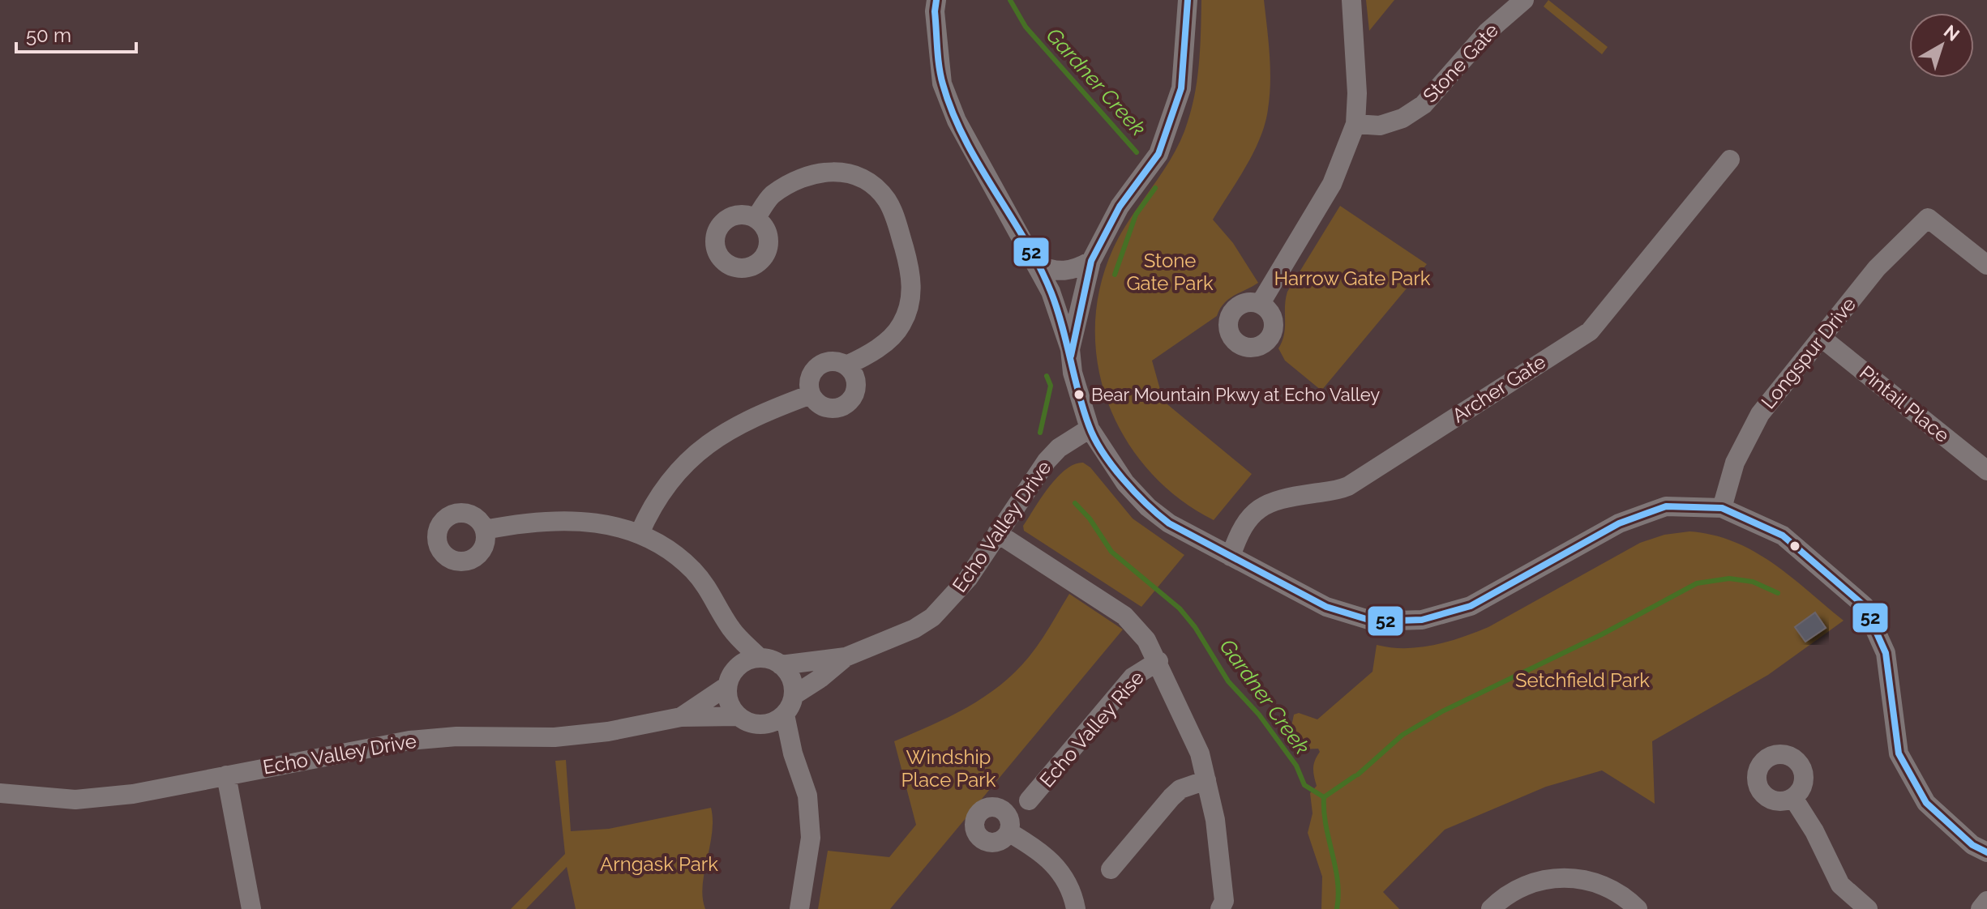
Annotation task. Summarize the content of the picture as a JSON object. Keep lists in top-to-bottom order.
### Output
{
  "streets": {
    "street": [
      "Stone Gate",
      "Longspur Drive",
      "Archer Gate",
      "Pintail Place",
      "Echo Valley Drive",
      "Echo Valley Rise"
    ]
  },
  "crossings": [
    ["Longspur Drive", "Pintail Place"]
  ],
  "water": ["Gardner Creek"],
  "parks": [
    "Stone Gate Park",
    "Harrow Gate Park",
    "Setchfield Park",
    "Windship Place Park",
    "Arngask Park"
  ],
  "places": ["Bear Mountain Pkwy at Echo Valley"],
  "lines": ["transit line 52"],
  "scale_bar": "50 m",
  "north": "top right"
}
